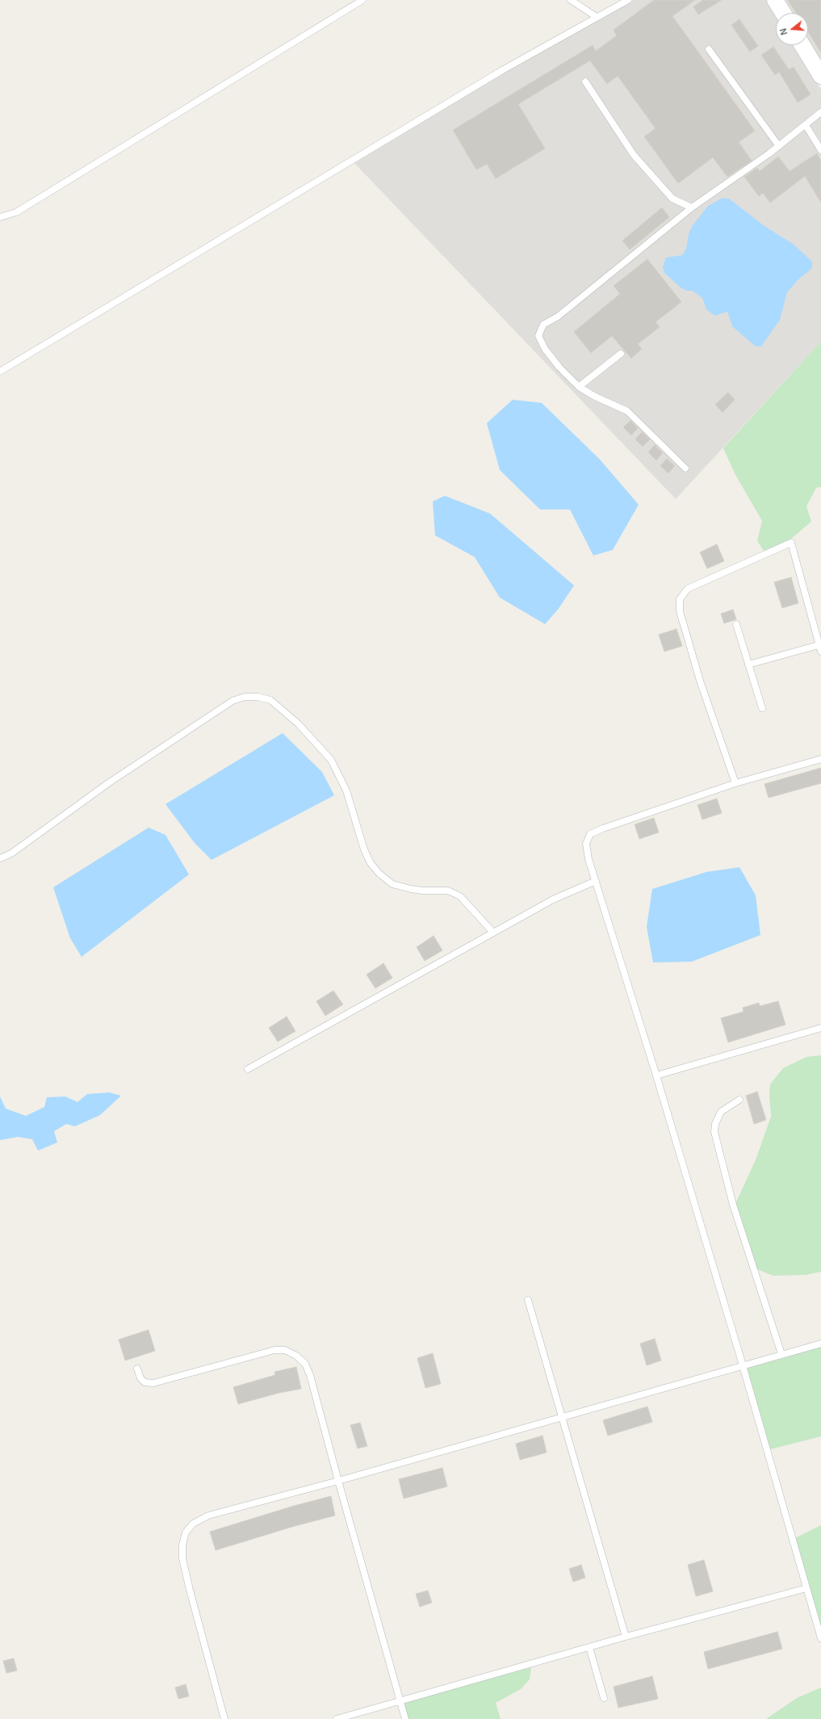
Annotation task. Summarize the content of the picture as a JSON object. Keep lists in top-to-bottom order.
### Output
{
  "north": "left"
}
